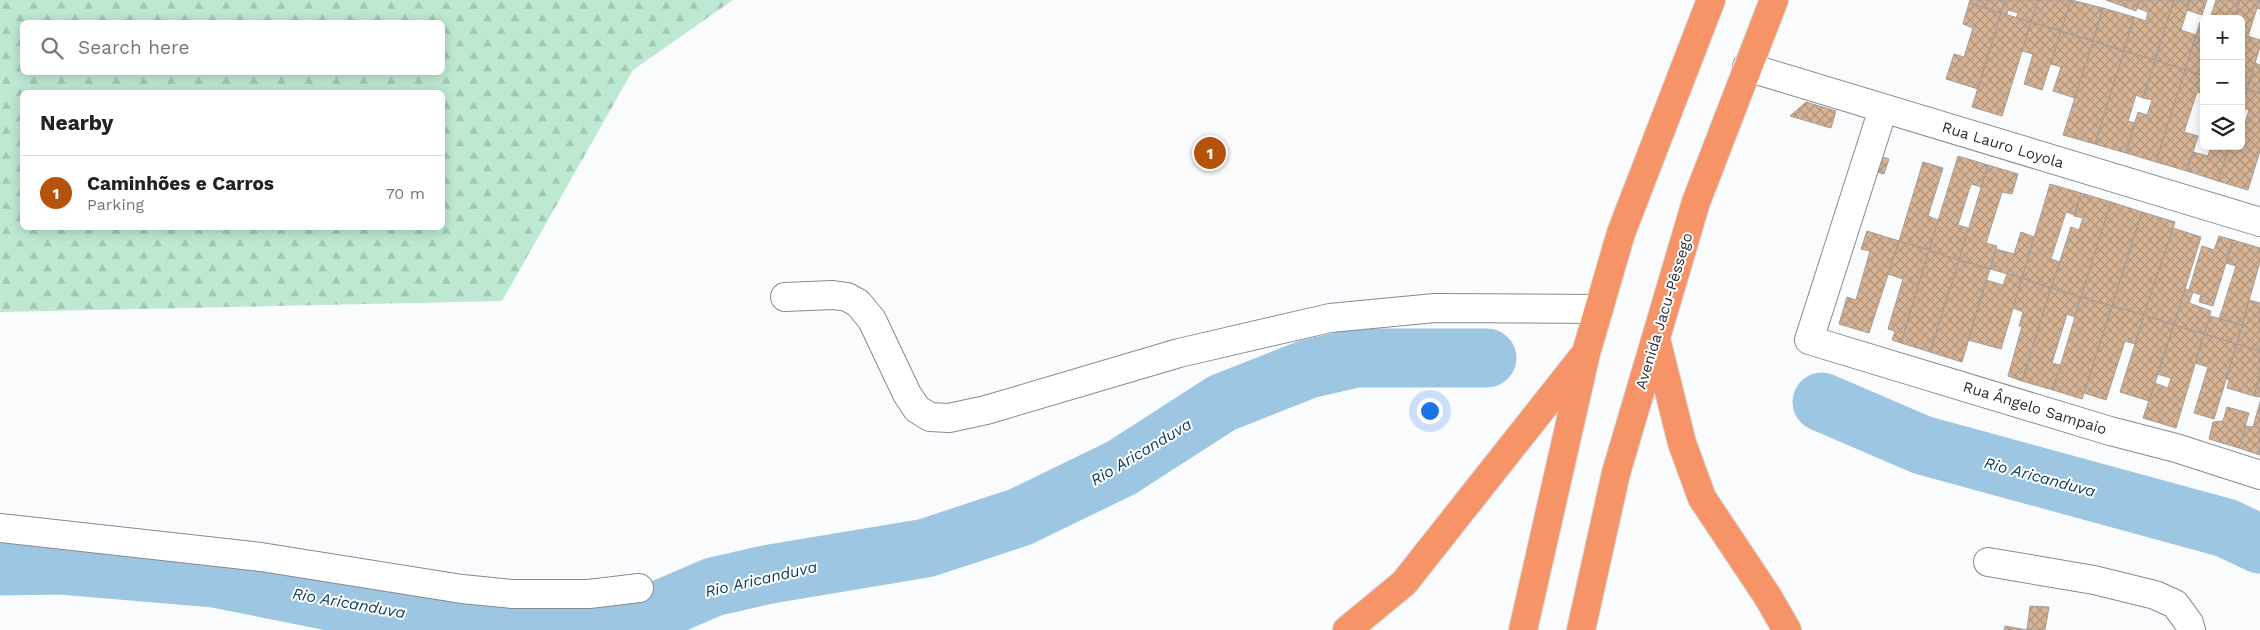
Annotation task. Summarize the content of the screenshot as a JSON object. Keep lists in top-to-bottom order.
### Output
{
  "streets": {
    "highway": ["Avenida Jacu-Pêssego"],
    "street": ["Rua Lauro Loyola", "Rua Ângelo Sampaio"]
  },
  "crossings": [
    ["Rua Lauro Loyola", "Avenida Jacu-Pêssego"],
    ["Rua Lauro Loyola", "Rua Ângelo Sampaio"]
  ],
  "water": ["Rio Aricanduva"],
  "page": {
    "map_buttons": ["+", "−"],
    "search": "Search here",
    "heading": "Nearby",
    "pins": "1",
    "list": [
      {
        "mark": "1",
        "name": "Caminhões e Carros",
        "note": "Parking",
        "value": "70 m"
      }
    ]
  }
}
